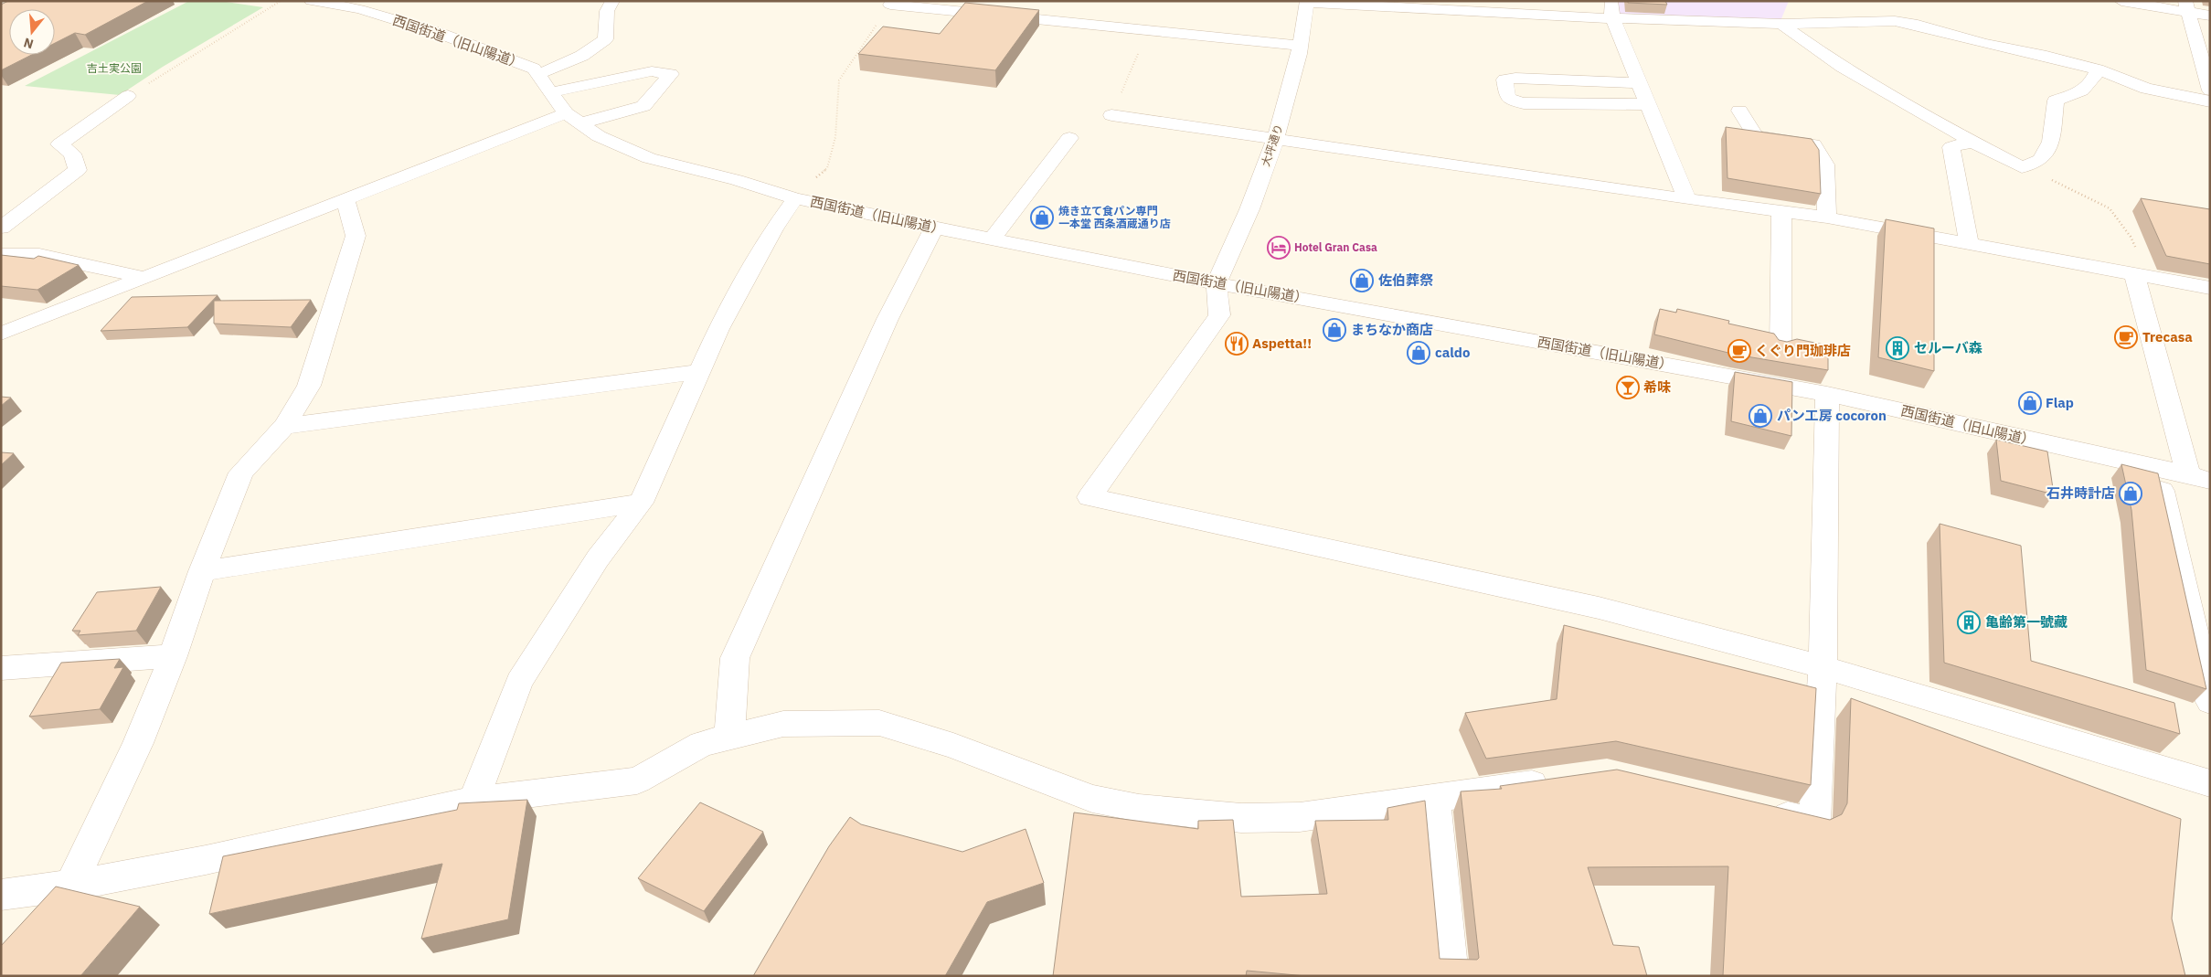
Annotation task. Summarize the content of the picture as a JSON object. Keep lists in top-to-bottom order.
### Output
{
  "streets": {
    "street": ["西国街道（旧山陽道）", "大坪通り"]
  },
  "crossings": [
    ["西国街道（旧山陽道）", "大坪通り"]
  ],
  "parks": ["吉土実公園"],
  "places": {
    "shop": [
      "焼き立て食パン専門 一本堂 西条酒蔵通り店",
      "佐伯葬祭",
      "まちなか商店",
      "caldo",
      "Flap",
      "パン工房 cocoron",
      "石井時計店"
    ],
    "hotel": ["Hotel Gran Casa"],
    "cafe": ["Trecasa", "くぐり門珈琲店"],
    "restaurant": ["Aspetta!!"],
    "building": ["セルーバ森", "亀齢第一號藏"],
    "bar": ["希味"]
  },
  "north": "bottom"
}
